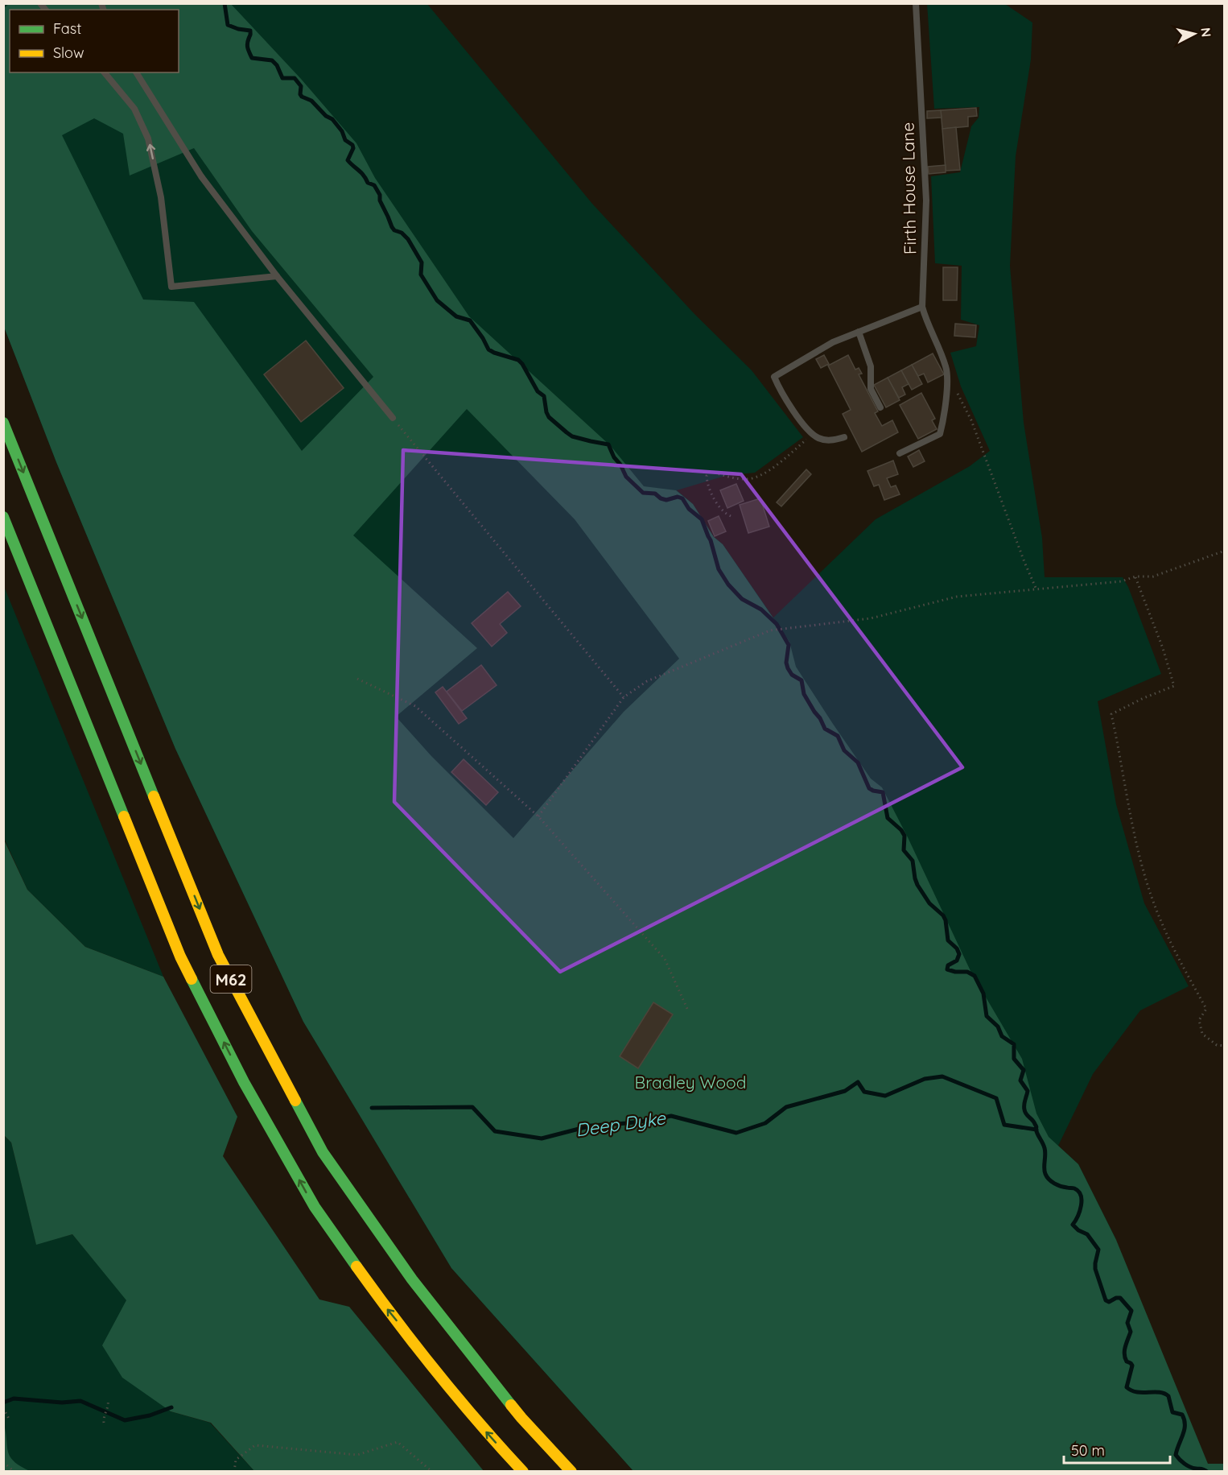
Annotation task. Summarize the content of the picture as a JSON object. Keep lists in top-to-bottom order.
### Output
{
  "streets": {
    "highway": ["M62"],
    "lane": ["Firth House Lane"]
  },
  "water": ["Deep Dyke"],
  "parks": ["Bradley Wood"],
  "legend": ["Fast", "Slow"],
  "scale_bar": "50 m",
  "north": "right"
}
